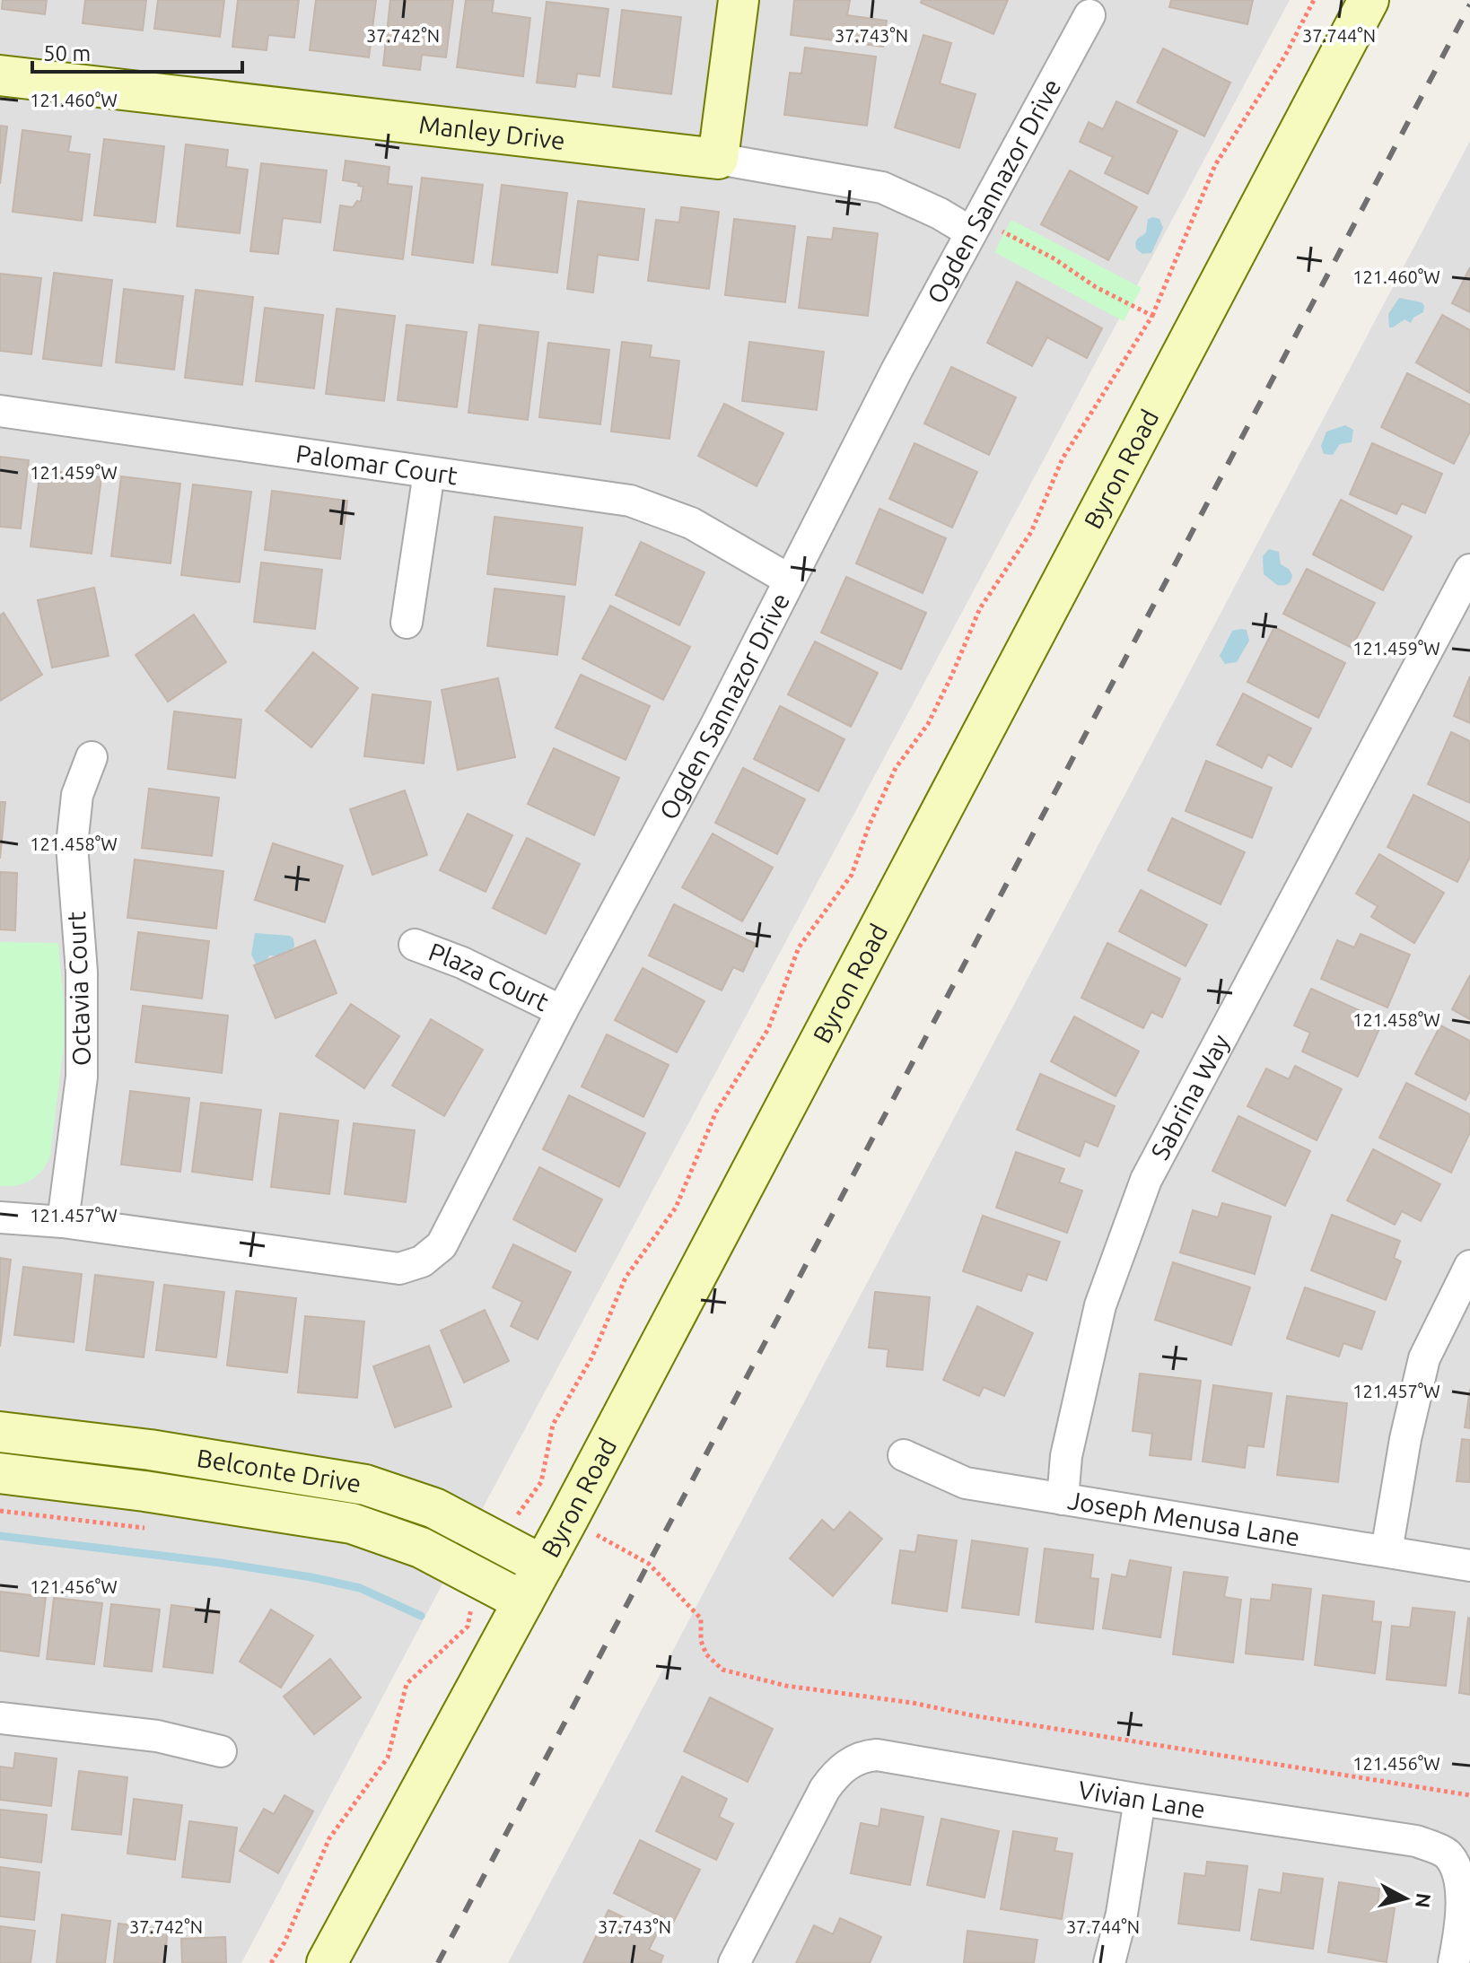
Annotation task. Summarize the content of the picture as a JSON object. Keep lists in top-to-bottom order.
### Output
{
  "streets": {
    "main road": ["Manley Drive", "Byron Road", "Belconte Drive"],
    "street": [
      "Ogden Sannazor Drive",
      "Palomar Court",
      "Plaza Court",
      "Octavia Court",
      "Sabrina Way",
      "Joseph Menusa Lane",
      "Vivian Lane"
    ]
  },
  "crossings": [
    ["Manley Drive", "Ogden Sannazor Drive"],
    ["Ogden Sannazor Drive", "Palomar Court"],
    ["Ogden Sannazor Drive", "Plaza Court"],
    ["Ogden Sannazor Drive", "Octavia Court"],
    ["Byron Road", "Belconte Drive"],
    ["Sabrina Way", "Joseph Menusa Lane"]
  ],
  "scale_bar": "50 m",
  "north": "right",
  "coordinates": [
    "37.742°N",
    "37.743°N",
    "37.744°N",
    "121.460°W",
    "121.459°W",
    "121.458°W",
    "121.457°W",
    "121.456°W"
  ]
}
